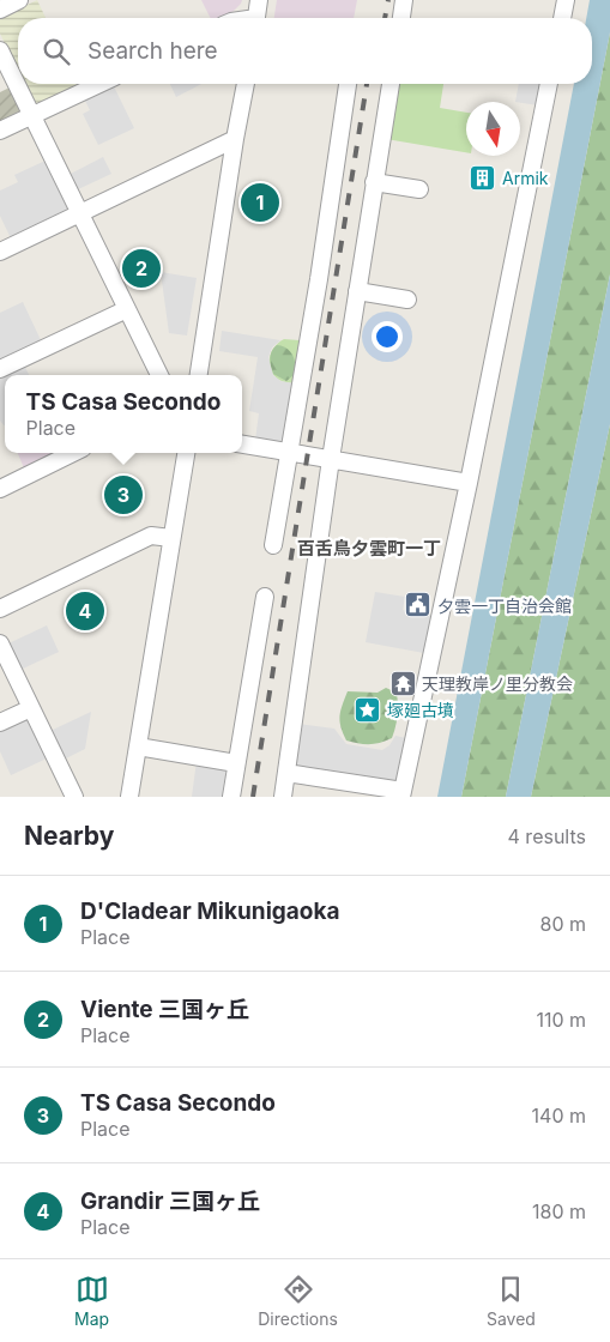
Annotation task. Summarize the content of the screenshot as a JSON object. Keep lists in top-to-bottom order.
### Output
{
  "districts": ["百舌鳥夕雲町一丁"],
  "places": {
    "building": ["Armik"],
    "public building": ["夕雲一丁自治会館"],
    "temple": ["天理教岸ノ里分教会"],
    "place": ["塚廻古墳"]
  },
  "north": "bottom",
  "page": {
    "search": "Search here",
    "pins": [
      "1",
      "2",
      "3",
      "4"
    ],
    "popup": ["TS Casa Secondo", "Place"],
    "heading": ["Nearby", "4 results"],
    "list": [
      {
        "mark": "1",
        "name": "D'Cladear Mikunigaoka",
        "note": "Place",
        "value": "80 m"
      },
      {
        "mark": "2",
        "name": "Viente 三国ヶ丘",
        "note": "Place",
        "value": "110 m"
      },
      {
        "mark": "3",
        "name": "TS Casa Secondo",
        "note": "Place",
        "value": "140 m"
      },
      {
        "mark": "4",
        "name": "Grandir 三国ヶ丘",
        "note": "Place",
        "value": "180 m"
      }
    ],
    "nav": ["Map", "Directions", "Saved"]
  }
}
